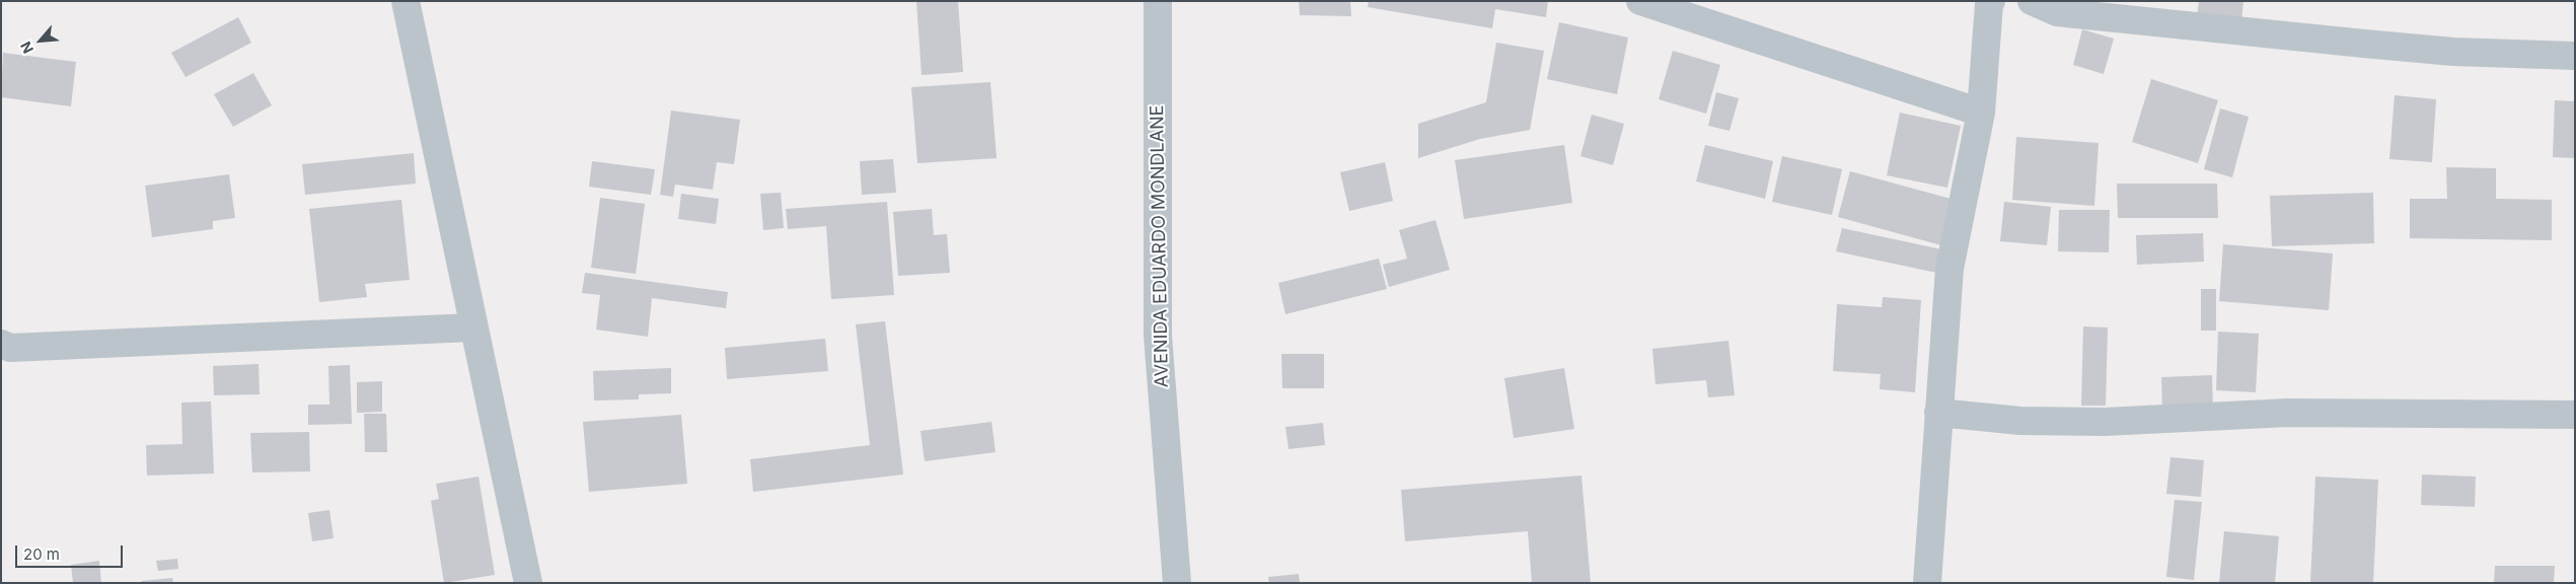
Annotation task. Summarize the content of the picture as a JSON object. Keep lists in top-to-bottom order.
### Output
{
  "streets": {
    "street": ["AVENIDA EDUARDO MONDLANE"]
  },
  "scale_bar": "20 m",
  "north": "bottom left"
}
